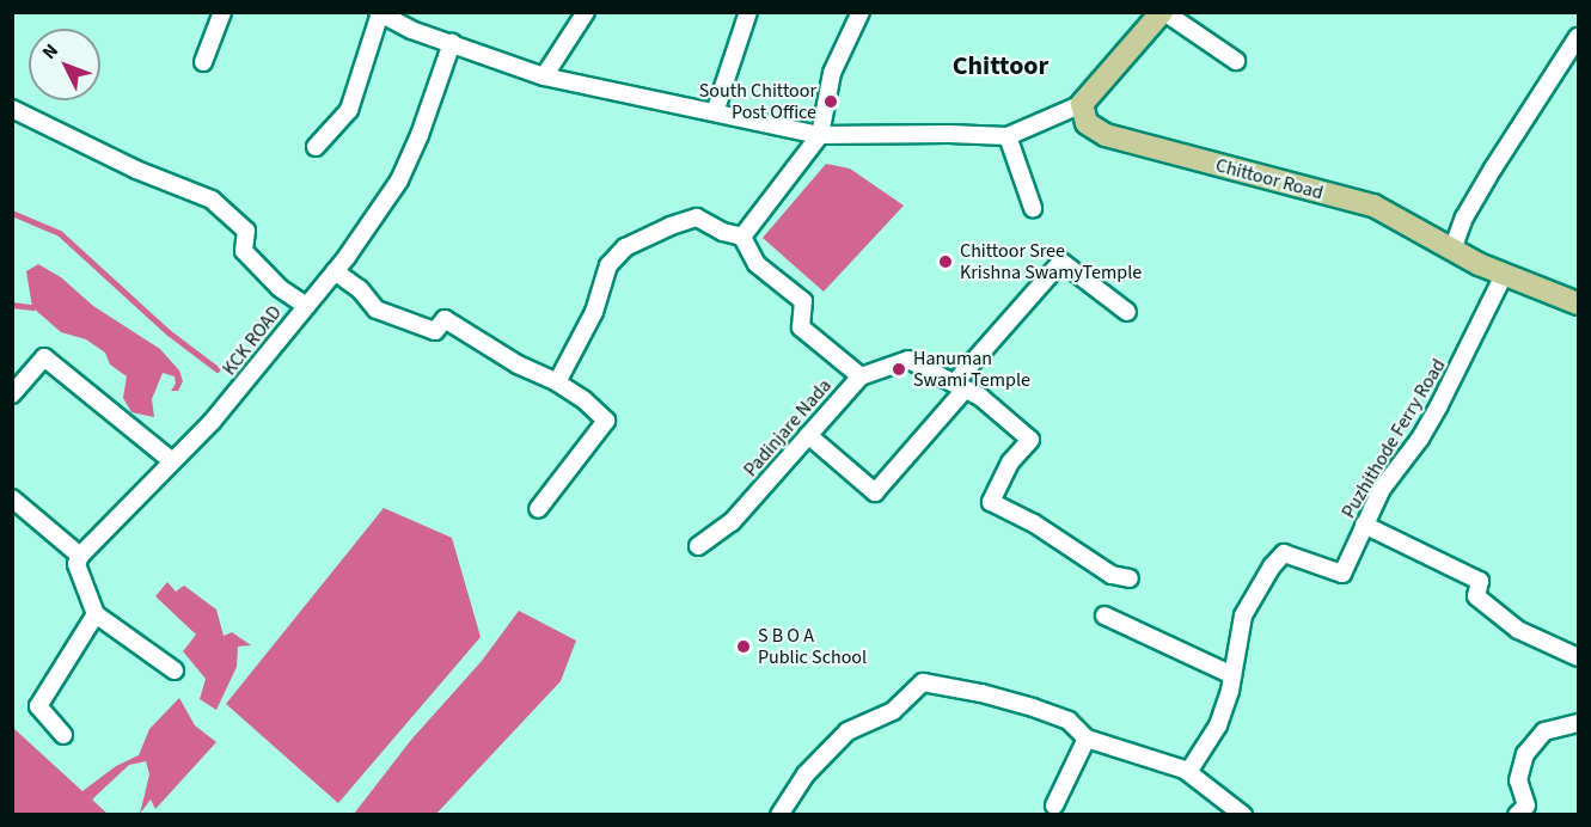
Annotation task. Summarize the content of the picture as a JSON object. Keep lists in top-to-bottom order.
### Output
{
  "streets": {
    "main road": ["Chittoor Road"],
    "street": ["KCK ROAD", "Padinjare Nada", "Puzhithode Ferry Road"]
  },
  "crossings": [
    ["Chittoor Road", "Puzhithode Ferry Road"]
  ],
  "districts": ["Chittoor"],
  "places": [
    "South Chittoor Post Office",
    "Chittoor Sree Krishna SwamyTemple",
    "Hanuman Swami Temple",
    "S B O A Public School"
  ],
  "north": "top left"
}
